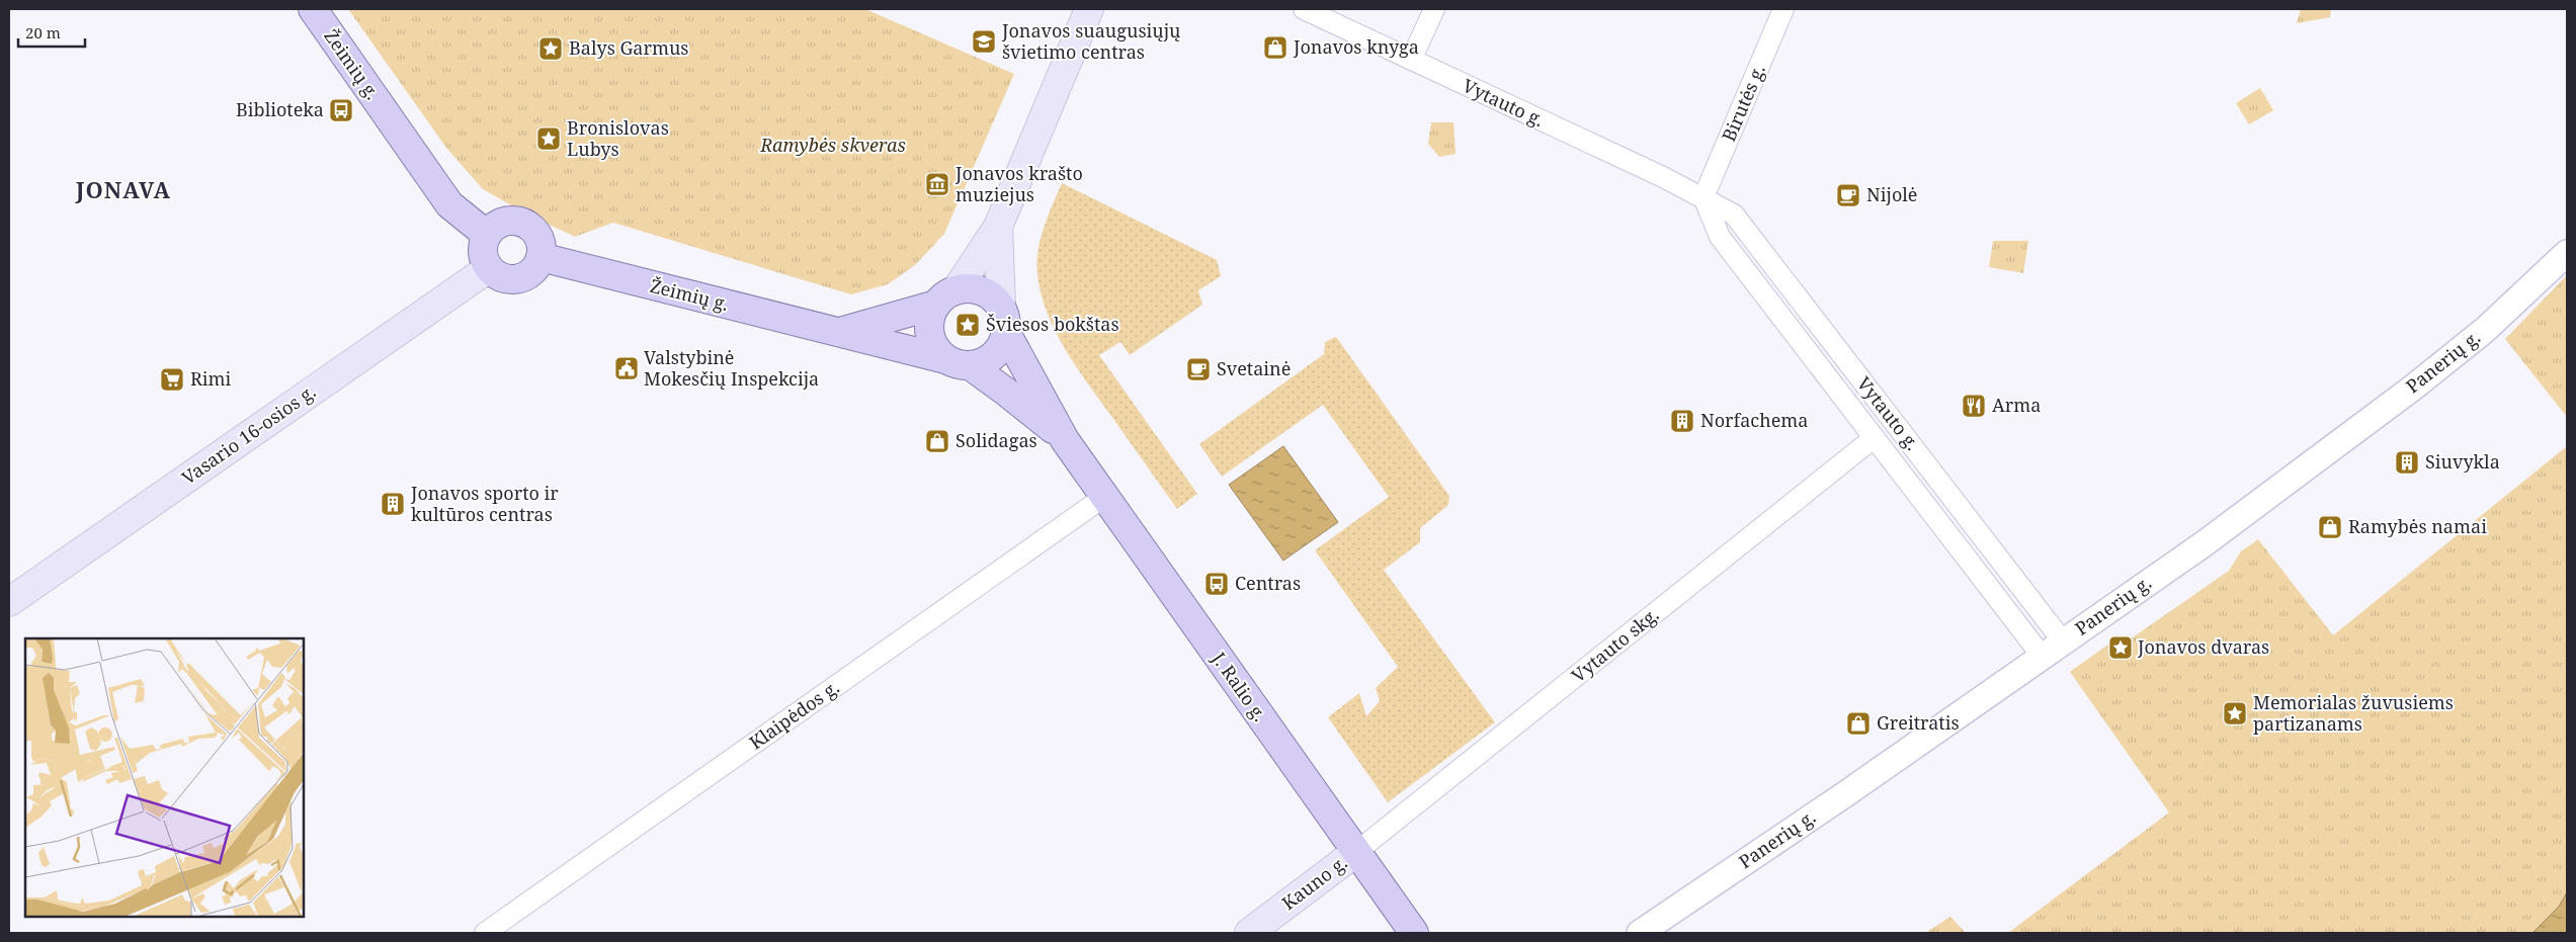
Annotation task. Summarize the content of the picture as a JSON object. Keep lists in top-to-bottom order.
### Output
{
  "streets": {
    "main road": [
      "Žeimių g.",
      "Vasario 16-osios g.",
      "J. Ralio g.",
      "Kauno g."
    ],
    "street": [
      "Vytauto g.",
      "Birutės g.",
      "Panerių g.",
      "Vytauto skg.",
      "Klaipėdos g."
    ]
  },
  "crossings": [
    ["Žeimių g.", "Vasario 16-osios g."],
    ["Žeimių g.", "J. Ralio g."],
    ["Vytauto g.", "Birutės g."],
    ["Vytauto g.", "Panerių g."],
    ["Vytauto g.", "Vytauto skg."],
    ["Vytauto skg.", "J. Ralio g."],
    ["Vytauto skg.", "Kauno g."],
    ["J. Ralio g.", "Klaipėdos g."],
    ["J. Ralio g.", "Kauno g."]
  ],
  "districts": ["JONAVA"],
  "parks": ["Ramybės skveras"],
  "places": {
    "school or university": ["Jonavos suaugusiųjų švietimo centras"],
    "shop": [
      "Jonavos knyga",
      "Solidagas",
      "Ramybės namai",
      "Greitratis"
    ],
    "place": [
      "Balys Garmus",
      "Bronislovas Lubys",
      "Šviesos bokštas",
      "Jonavos dvaras",
      "Memorialas žuvusiems partizanams"
    ],
    "bus stop": ["Biblioteka", "Centras"],
    "museum": ["Jonavos krašto muziejus"],
    "cafe": ["Nijolė", "Svetainė"],
    "public building": ["Valstybinė Mokesčių Inspekcija"],
    "supermarket": ["Rimi"],
    "restaurant": ["Arma"],
    "building": ["Norfachema", "Siuvykla", "Jonavos sporto ir kultūros centras"]
  },
  "scale_bar": "20 m"
}
